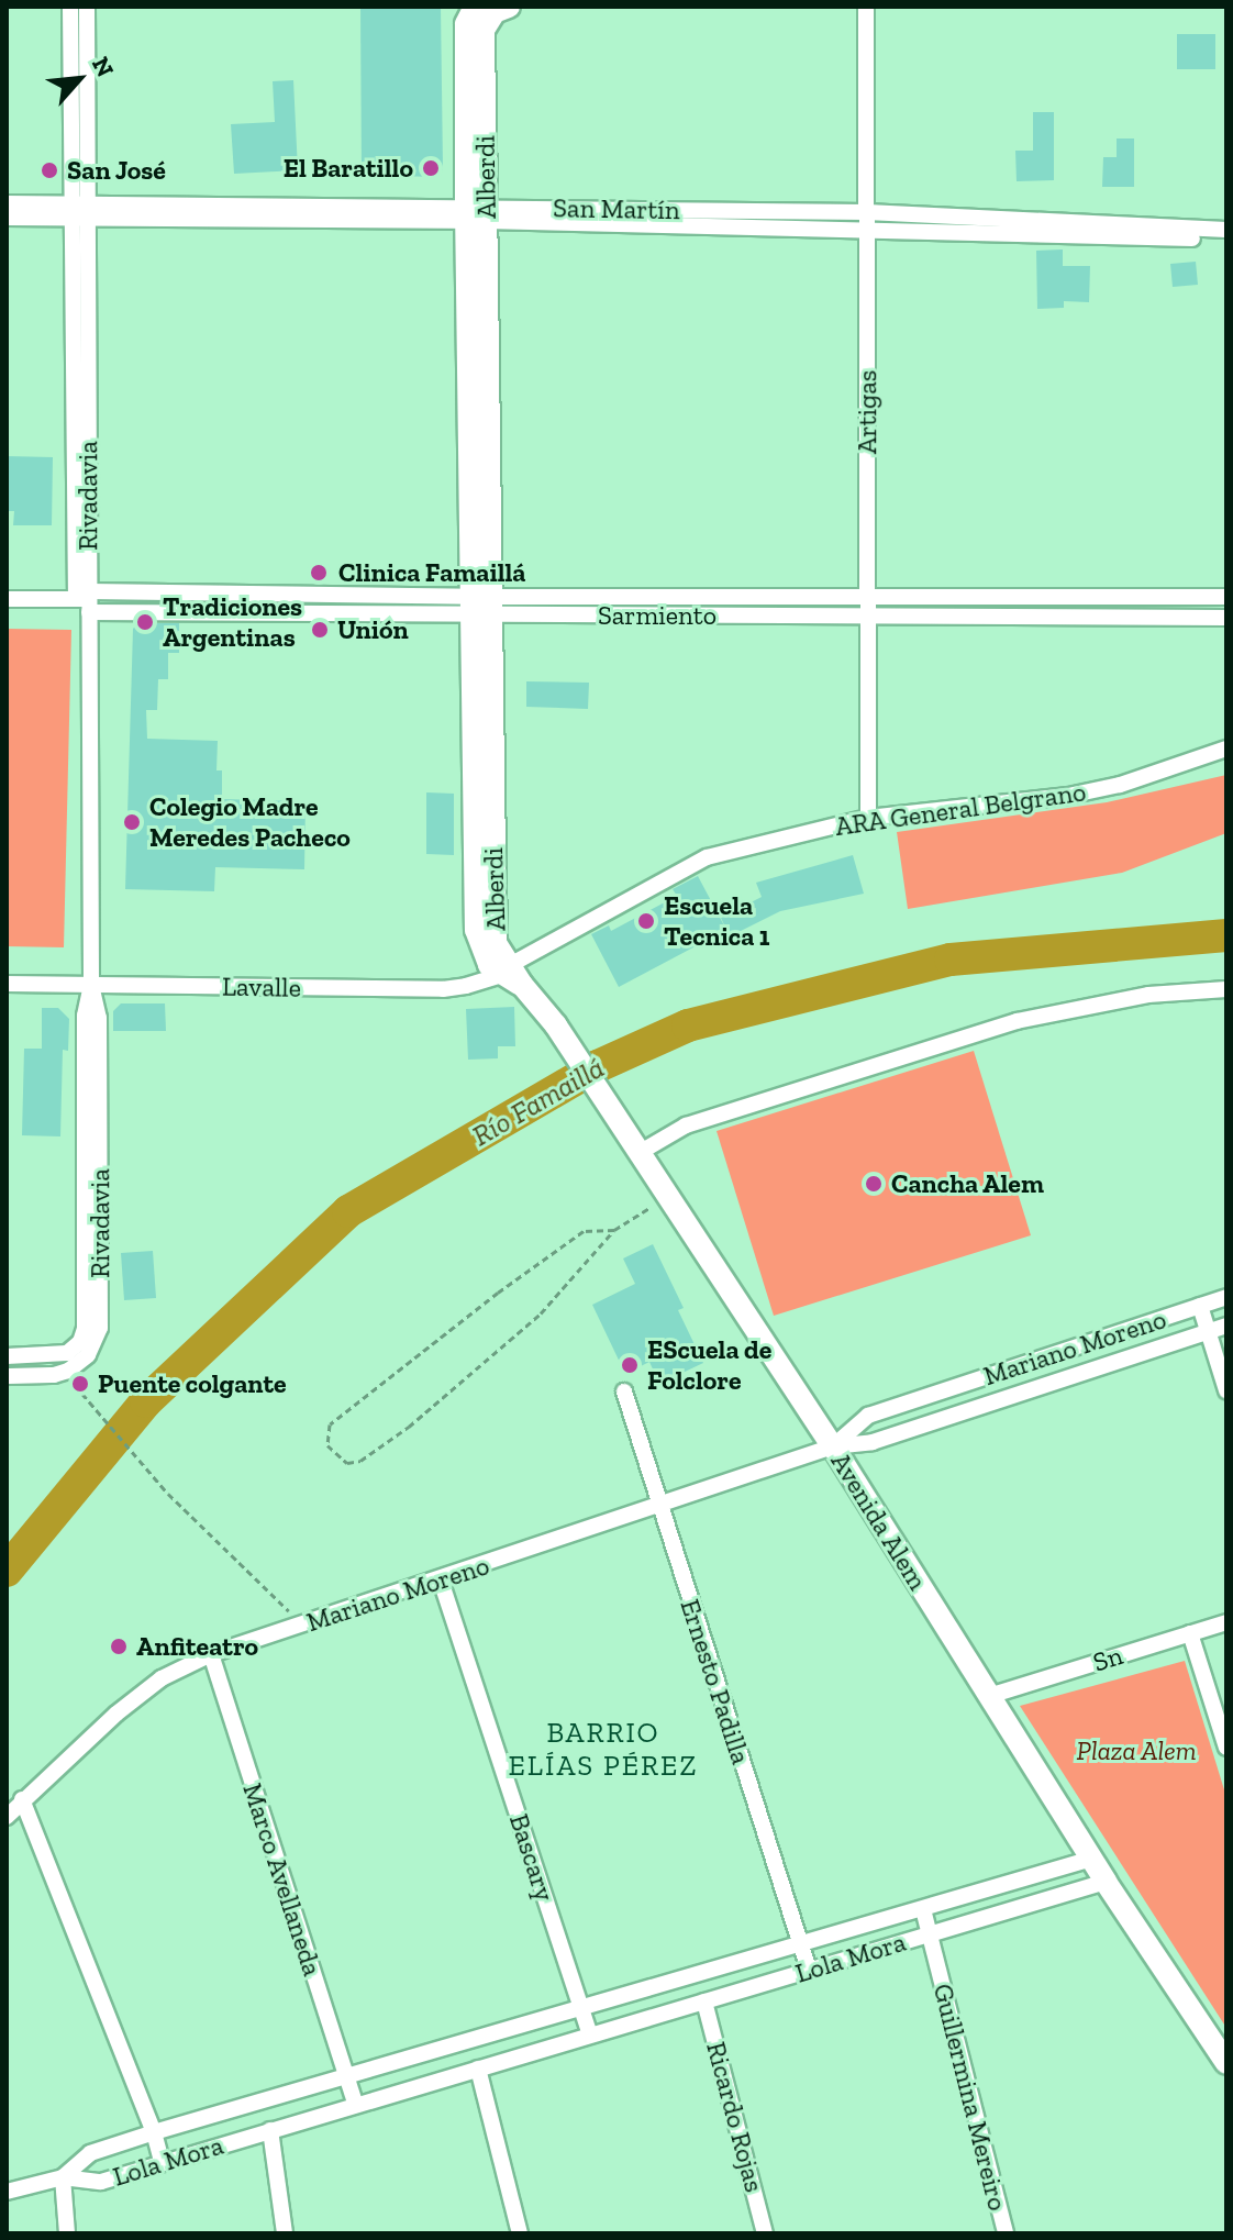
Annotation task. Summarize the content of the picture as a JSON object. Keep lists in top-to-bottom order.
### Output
{
  "streets": {
    "street": [
      "Alberdi",
      "San Martín",
      "Artigas",
      "Rivadavia",
      "Sarmiento",
      "ARA General Belgrano",
      "Lavalle",
      "Mariano Moreno",
      "Avenida Alem",
      "Sn",
      "Ernesto Padilla",
      "Bascary",
      "Marco Avellaneda",
      "Lola Mora",
      "Guillermina Mereiro",
      "Ricardo Rojas"
    ]
  },
  "crossings": [
    ["Alberdi", "San Martín"],
    ["Alberdi", "Sarmiento"],
    ["Alberdi", "ARA General Belgrano"],
    ["Alberdi", "Lavalle"],
    ["Alberdi", "Avenida Alem"],
    ["San Martín", "Artigas"],
    ["San Martín", "Rivadavia"],
    ["Artigas", "Sarmiento"],
    ["Artigas", "ARA General Belgrano"],
    ["Rivadavia", "Sarmiento"],
    ["Rivadavia", "Lavalle"],
    ["ARA General Belgrano", "Lavalle"],
    ["Mariano Moreno", "Avenida Alem"],
    ["Mariano Moreno", "Ernesto Padilla"],
    ["Mariano Moreno", "Bascary"],
    ["Mariano Moreno", "Marco Avellaneda"],
    ["Avenida Alem", "Sn"],
    ["Avenida Alem", "Lola Mora"],
    ["Ernesto Padilla", "Lola Mora"],
    ["Bascary", "Lola Mora"],
    ["Marco Avellaneda", "Lola Mora"],
    ["Lola Mora", "Guillermina Mereiro"],
    ["Lola Mora", "Ricardo Rojas"]
  ],
  "districts": ["BARRIO ELÍAS PÉREZ"],
  "water": ["Río Famaillá"],
  "parks": ["Plaza Alem"],
  "places": [
    "El Baratillo",
    "San José",
    "Clinica Famaillá",
    "Tradiciones Argentinas",
    "Unión",
    "Colegio Madre Meredes Pacheco",
    "Escuela Tecnica 1",
    "Cancha Alem",
    "EScuela de Folclore",
    "Puente colgante",
    "Anfiteatro"
  ],
  "north": "top right"
}
